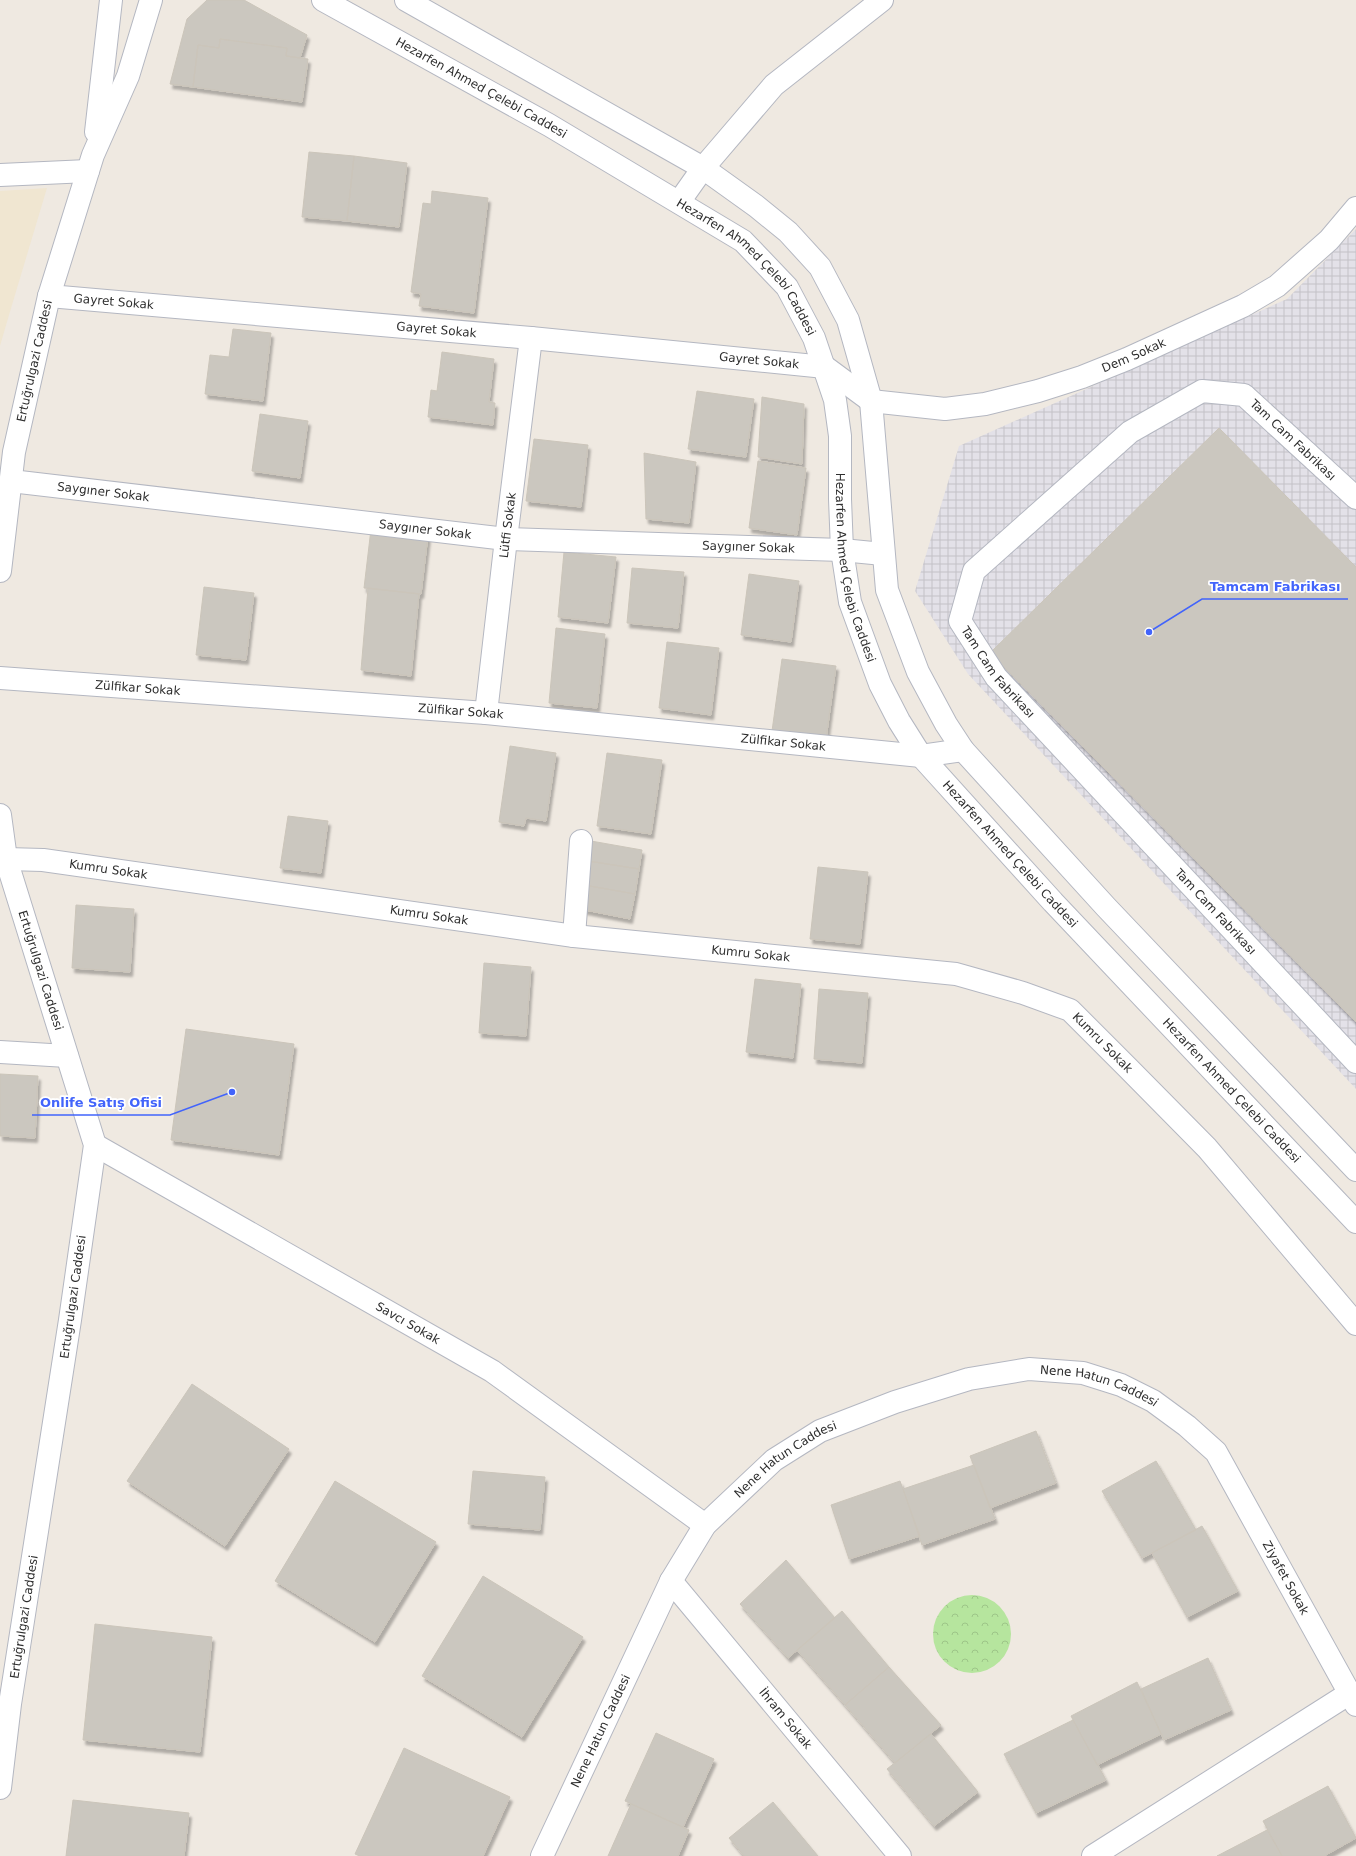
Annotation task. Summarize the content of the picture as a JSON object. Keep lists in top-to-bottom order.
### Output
{
  "streets": {
    "street": [
      "Hezarfen Ahmed Çelebi Caddesi",
      "Gayret Sokak",
      "Dem Sokak",
      "Ertuğrulgazi Caddesi",
      "Tam Cam Fabrikası",
      "Saygıner Sokak",
      "Lütfi Sokak",
      "Zülfikar Sokak",
      "Kumru Sokak",
      "Savcı Sokak",
      "Nene Hatun Caddesi",
      "Ziyafet Sokak",
      "İhram Sokak"
    ]
  },
  "crossings": [
    ["Hezarfen Ahmed Çelebi Caddesi", "Gayret Sokak"],
    ["Hezarfen Ahmed Çelebi Caddesi", "Saygıner Sokak"],
    ["Hezarfen Ahmed Çelebi Caddesi", "Zülfikar Sokak"],
    ["Gayret Sokak", "Ertuğrulgazi Caddesi"],
    ["Gayret Sokak", "Lütfi Sokak"],
    ["Ertuğrulgazi Caddesi", "Saygıner Sokak"],
    ["Ertuğrulgazi Caddesi", "Kumru Sokak"],
    ["Ertuğrulgazi Caddesi", "Savcı Sokak"],
    ["Saygıner Sokak", "Lütfi Sokak"],
    ["Lütfi Sokak", "Zülfikar Sokak"],
    ["Savcı Sokak", "Nene Hatun Caddesi"],
    ["Nene Hatun Caddesi", "Ziyafet Sokak"],
    ["Nene Hatun Caddesi", "İhram Sokak"]
  ],
  "places": ["Tamcam Fabrikası", "Onlife Satış Ofisi"]
}
